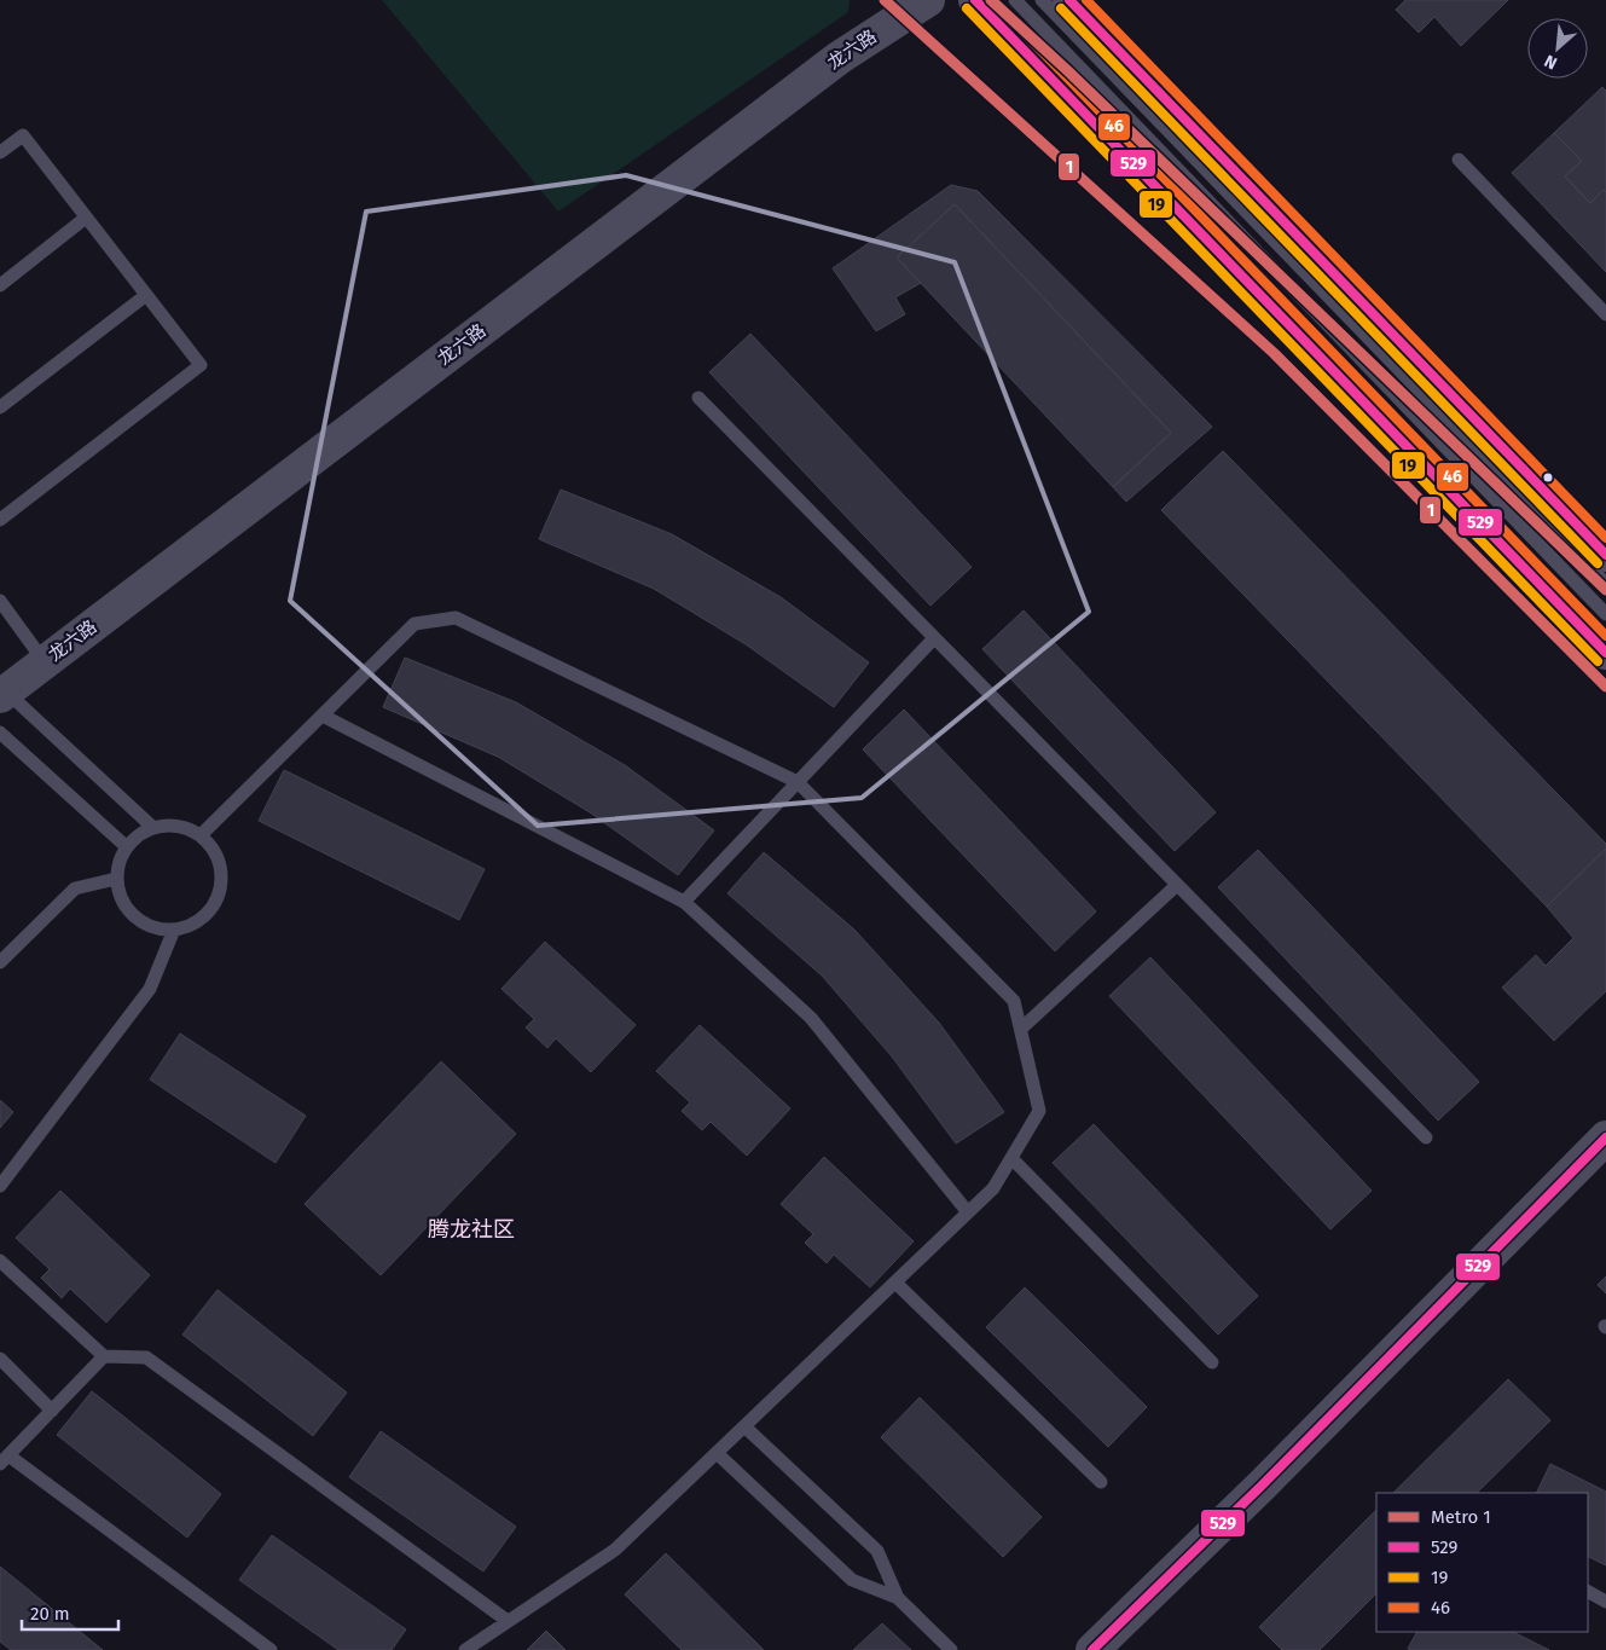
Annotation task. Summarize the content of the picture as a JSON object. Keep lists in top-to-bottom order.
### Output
{
  "streets": {
    "street": ["龙六路"]
  },
  "districts": ["腾龙社区"],
  "lines": [
    "metro line 1",
    "transit line 529",
    "transit line 46",
    "transit line 19"
  ],
  "legend": [
    "Metro 1",
    "529",
    "19",
    "46"
  ],
  "scale_bar": "20 m",
  "north": "bottom left"
}
